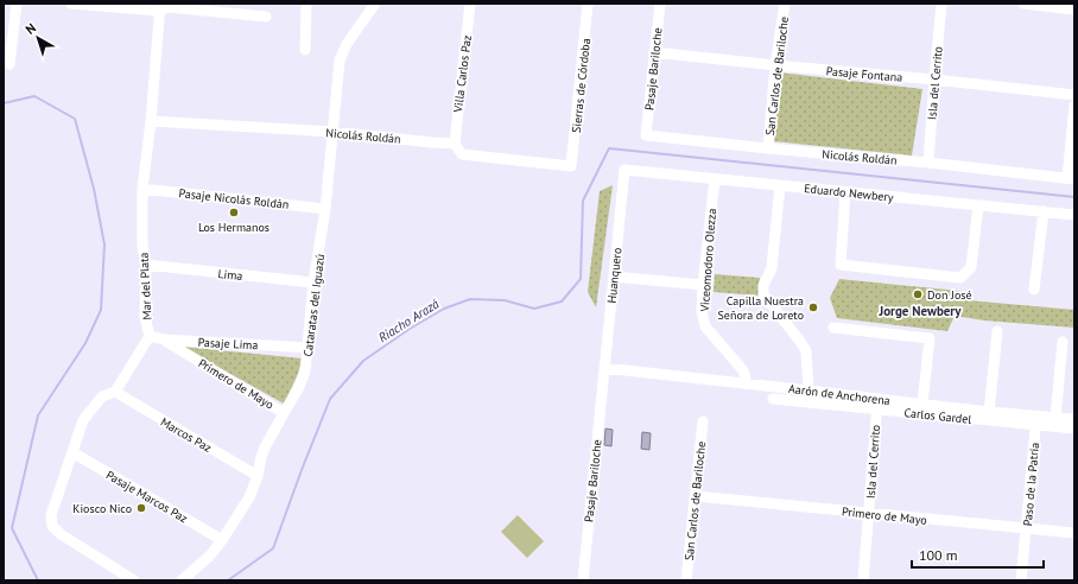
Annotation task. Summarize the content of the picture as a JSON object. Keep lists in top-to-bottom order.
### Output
{
  "streets": {
    "street": [
      "Pasaje Bariloche",
      "Villa Carlos Paz",
      "Pasaje Fontana",
      "San Carlos de Bariloche",
      "Isla del Cerrito",
      "Sierras de Córdoba",
      "Nicolás Roldán",
      "Eduardo Newbery",
      "Pasaje Nicolás Roldán",
      "Viceomodoro Olezza",
      "Lima",
      "Huanquero",
      "Mar del Plata",
      "Cataratas del Iguazú",
      "Pasaje Lima",
      "Primero de Mayo",
      "Aarón de Anchorena",
      "Carlos Gardel",
      "Marcos Paz",
      "Paso de la Patria",
      "Pasaje Marcos Paz"
    ]
  },
  "crossings": [
    ["Pasaje Bariloche", "Pasaje Fontana"],
    ["Pasaje Bariloche", "Nicolás Roldán"],
    ["Pasaje Bariloche", "Huanquero"],
    ["Villa Carlos Paz", "Nicolás Roldán"],
    ["Pasaje Fontana", "San Carlos de Bariloche"],
    ["Pasaje Fontana", "Isla del Cerrito"],
    ["San Carlos de Bariloche", "Nicolás Roldán"],
    ["San Carlos de Bariloche", "Primero de Mayo"],
    ["Isla del Cerrito", "Nicolás Roldán"],
    ["Isla del Cerrito", "Primero de Mayo"],
    ["Isla del Cerrito", "Aarón de Anchorena"],
    ["Isla del Cerrito", "Carlos Gardel"],
    ["Sierras de Córdoba", "Nicolás Roldán"],
    ["Nicolás Roldán", "Mar del Plata"],
    ["Nicolás Roldán", "Cataratas del Iguazú"],
    ["Eduardo Newbery", "Viceomodoro Olezza"],
    ["Eduardo Newbery", "Huanquero"],
    ["Pasaje Nicolás Roldán", "Mar del Plata"],
    ["Pasaje Nicolás Roldán", "Cataratas del Iguazú"],
    ["Viceomodoro Olezza", "Aarón de Anchorena"],
    ["Lima", "Mar del Plata"],
    ["Lima", "Cataratas del Iguazú"],
    ["Huanquero", "Aarón de Anchorena"],
    ["Mar del Plata", "Pasaje Lima"],
    ["Mar del Plata", "Marcos Paz"],
    ["Mar del Plata", "Pasaje Marcos Paz"],
    ["Cataratas del Iguazú", "Pasaje Lima"],
    ["Cataratas del Iguazú", "Primero de Mayo"],
    ["Cataratas del Iguazú", "Marcos Paz"],
    ["Cataratas del Iguazú", "Pasaje Marcos Paz"],
    ["Pasaje Lima", "Primero de Mayo"],
    ["Primero de Mayo", "Paso de la Patria"],
    ["Aarón de Anchorena", "Carlos Gardel"],
    ["Aarón de Anchorena", "Paso de la Patria"],
    ["Carlos Gardel", "Paso de la Patria"]
  ],
  "districts": ["Jorge Newbery"],
  "water": ["Riacho Arazá"],
  "places": [
    "Los Hermanos",
    "Don José",
    "Capilla Nuestra Señora de Loreto",
    "Kiosco Nico"
  ],
  "scale_bar": "100 m",
  "north": "top left"
}
